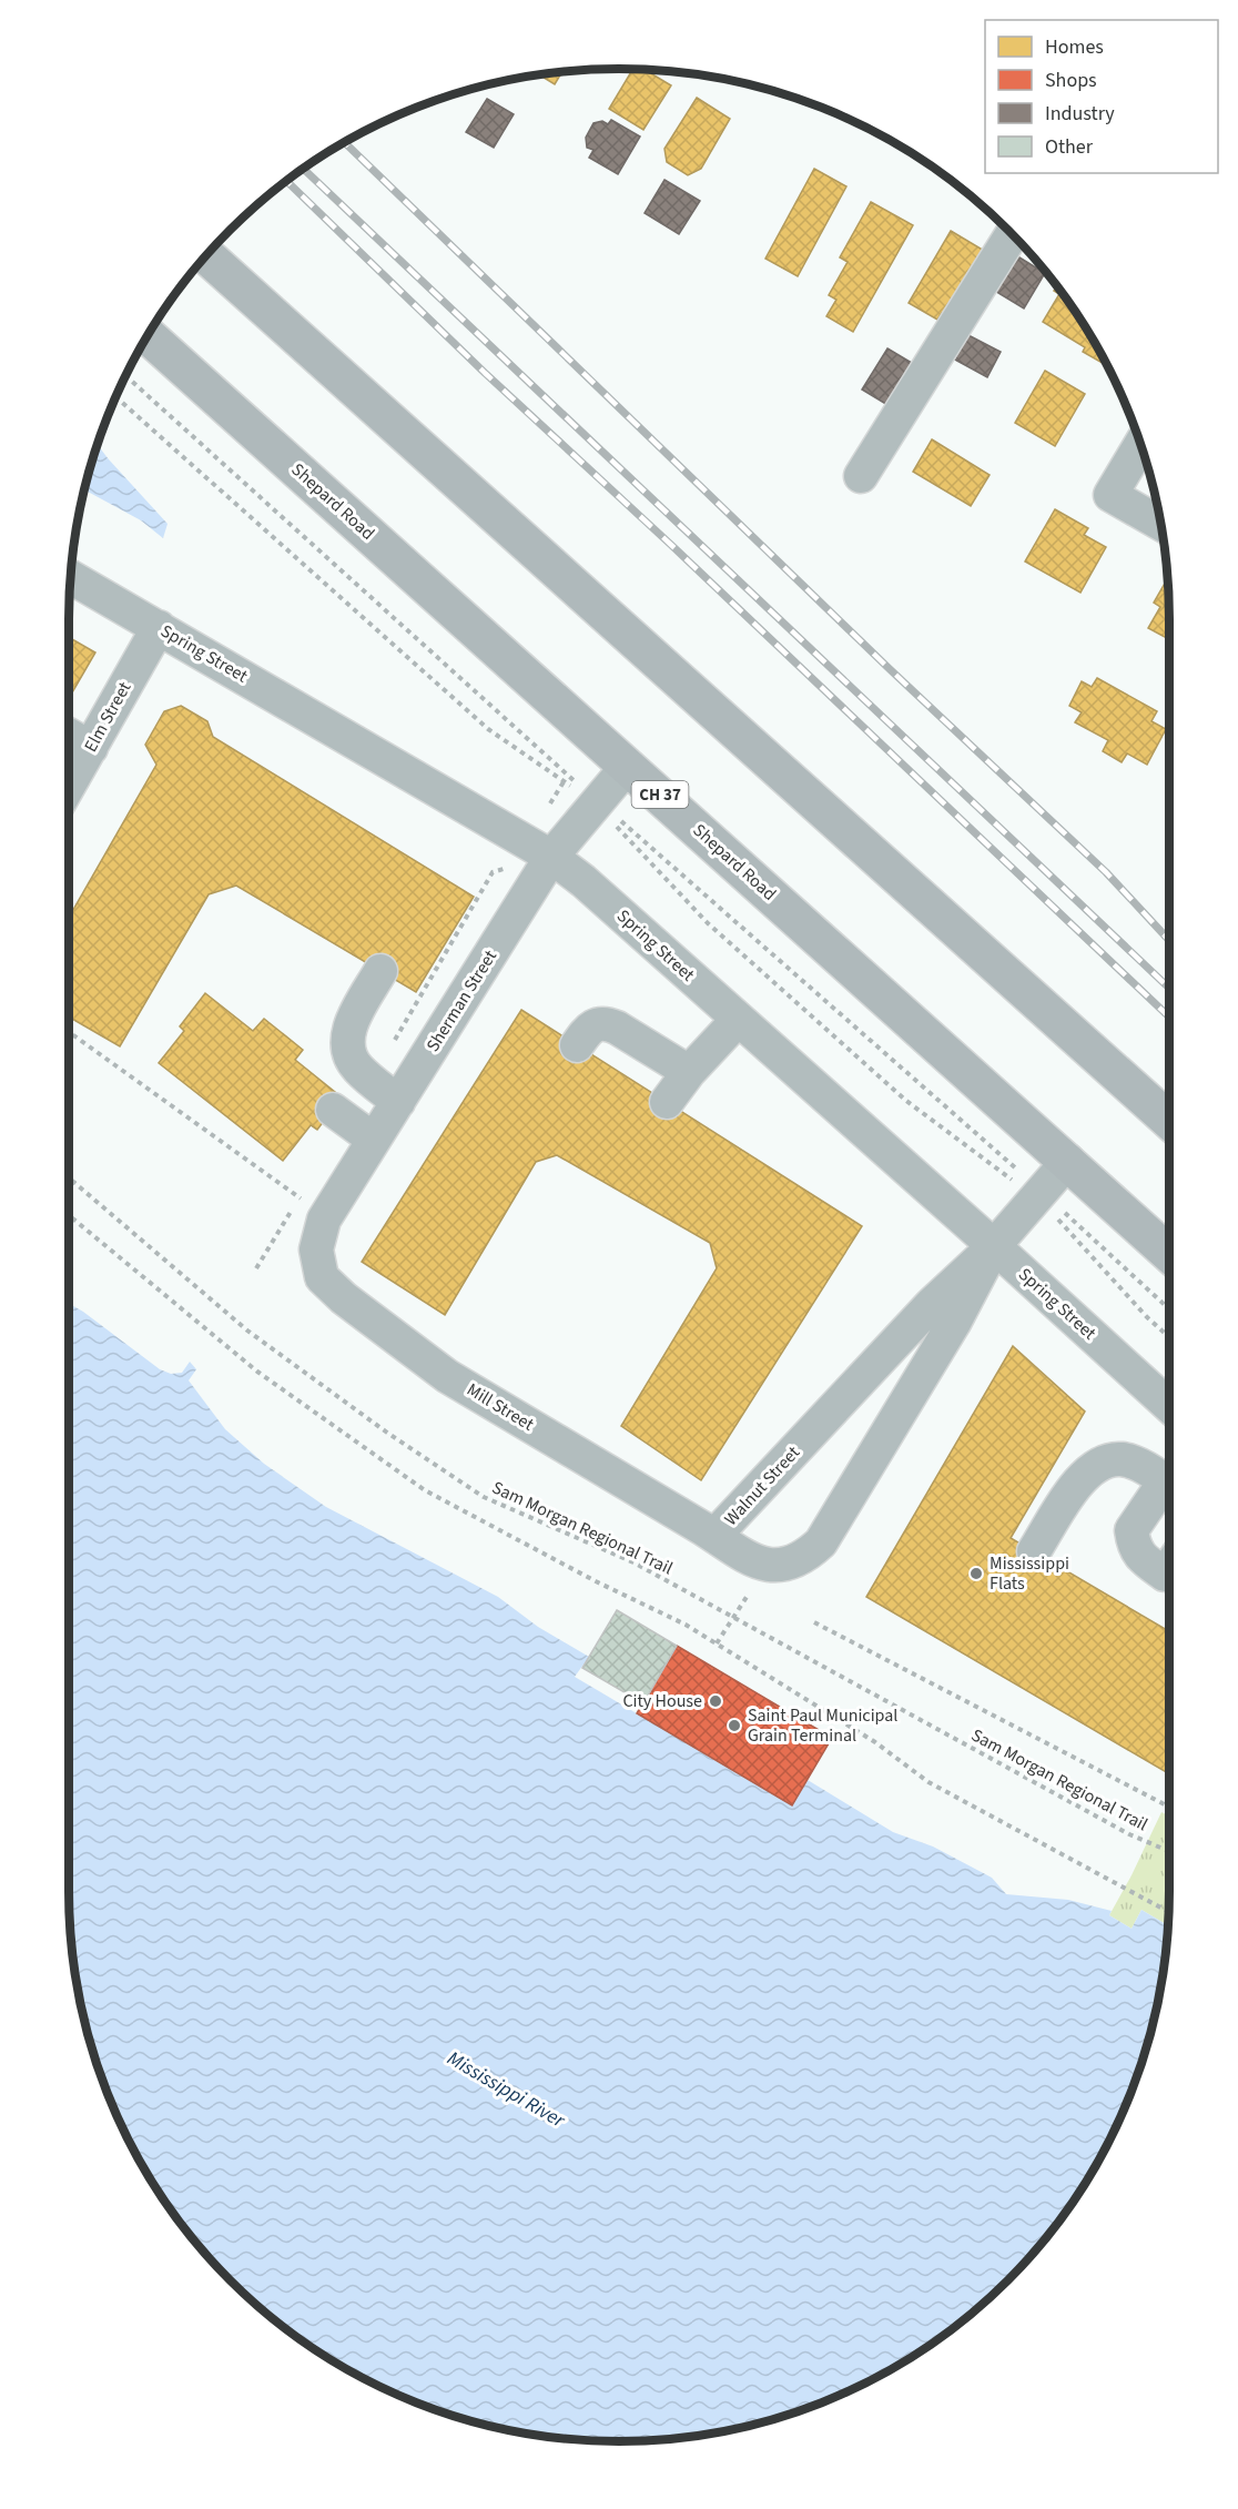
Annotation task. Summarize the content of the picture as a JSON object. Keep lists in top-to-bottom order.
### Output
{
  "streets": {
    "highway": ["Shepard Road", "CH 37"],
    "street": [
      "Spring Street",
      "Elm Street",
      "Sherman Street",
      "Mill Street",
      "Walnut Street"
    ],
    "path": ["Sam Morgan Regional Trail"]
  },
  "crossings": [
    ["Shepard Road", "Sherman Street"],
    ["Shepard Road", "Walnut Street"],
    ["Spring Street", "Elm Street"],
    ["Spring Street", "Sherman Street"],
    ["Spring Street", "Walnut Street"],
    ["Sherman Street", "Mill Street"],
    ["Mill Street", "Walnut Street"]
  ],
  "water": ["Mississippi River"],
  "places": ["Mississippi Flats", "City House", "Saint Paul Municipal Grain Terminal"],
  "legend": [
    "Homes",
    "Shops",
    "Industry",
    "Other"
  ]
}
